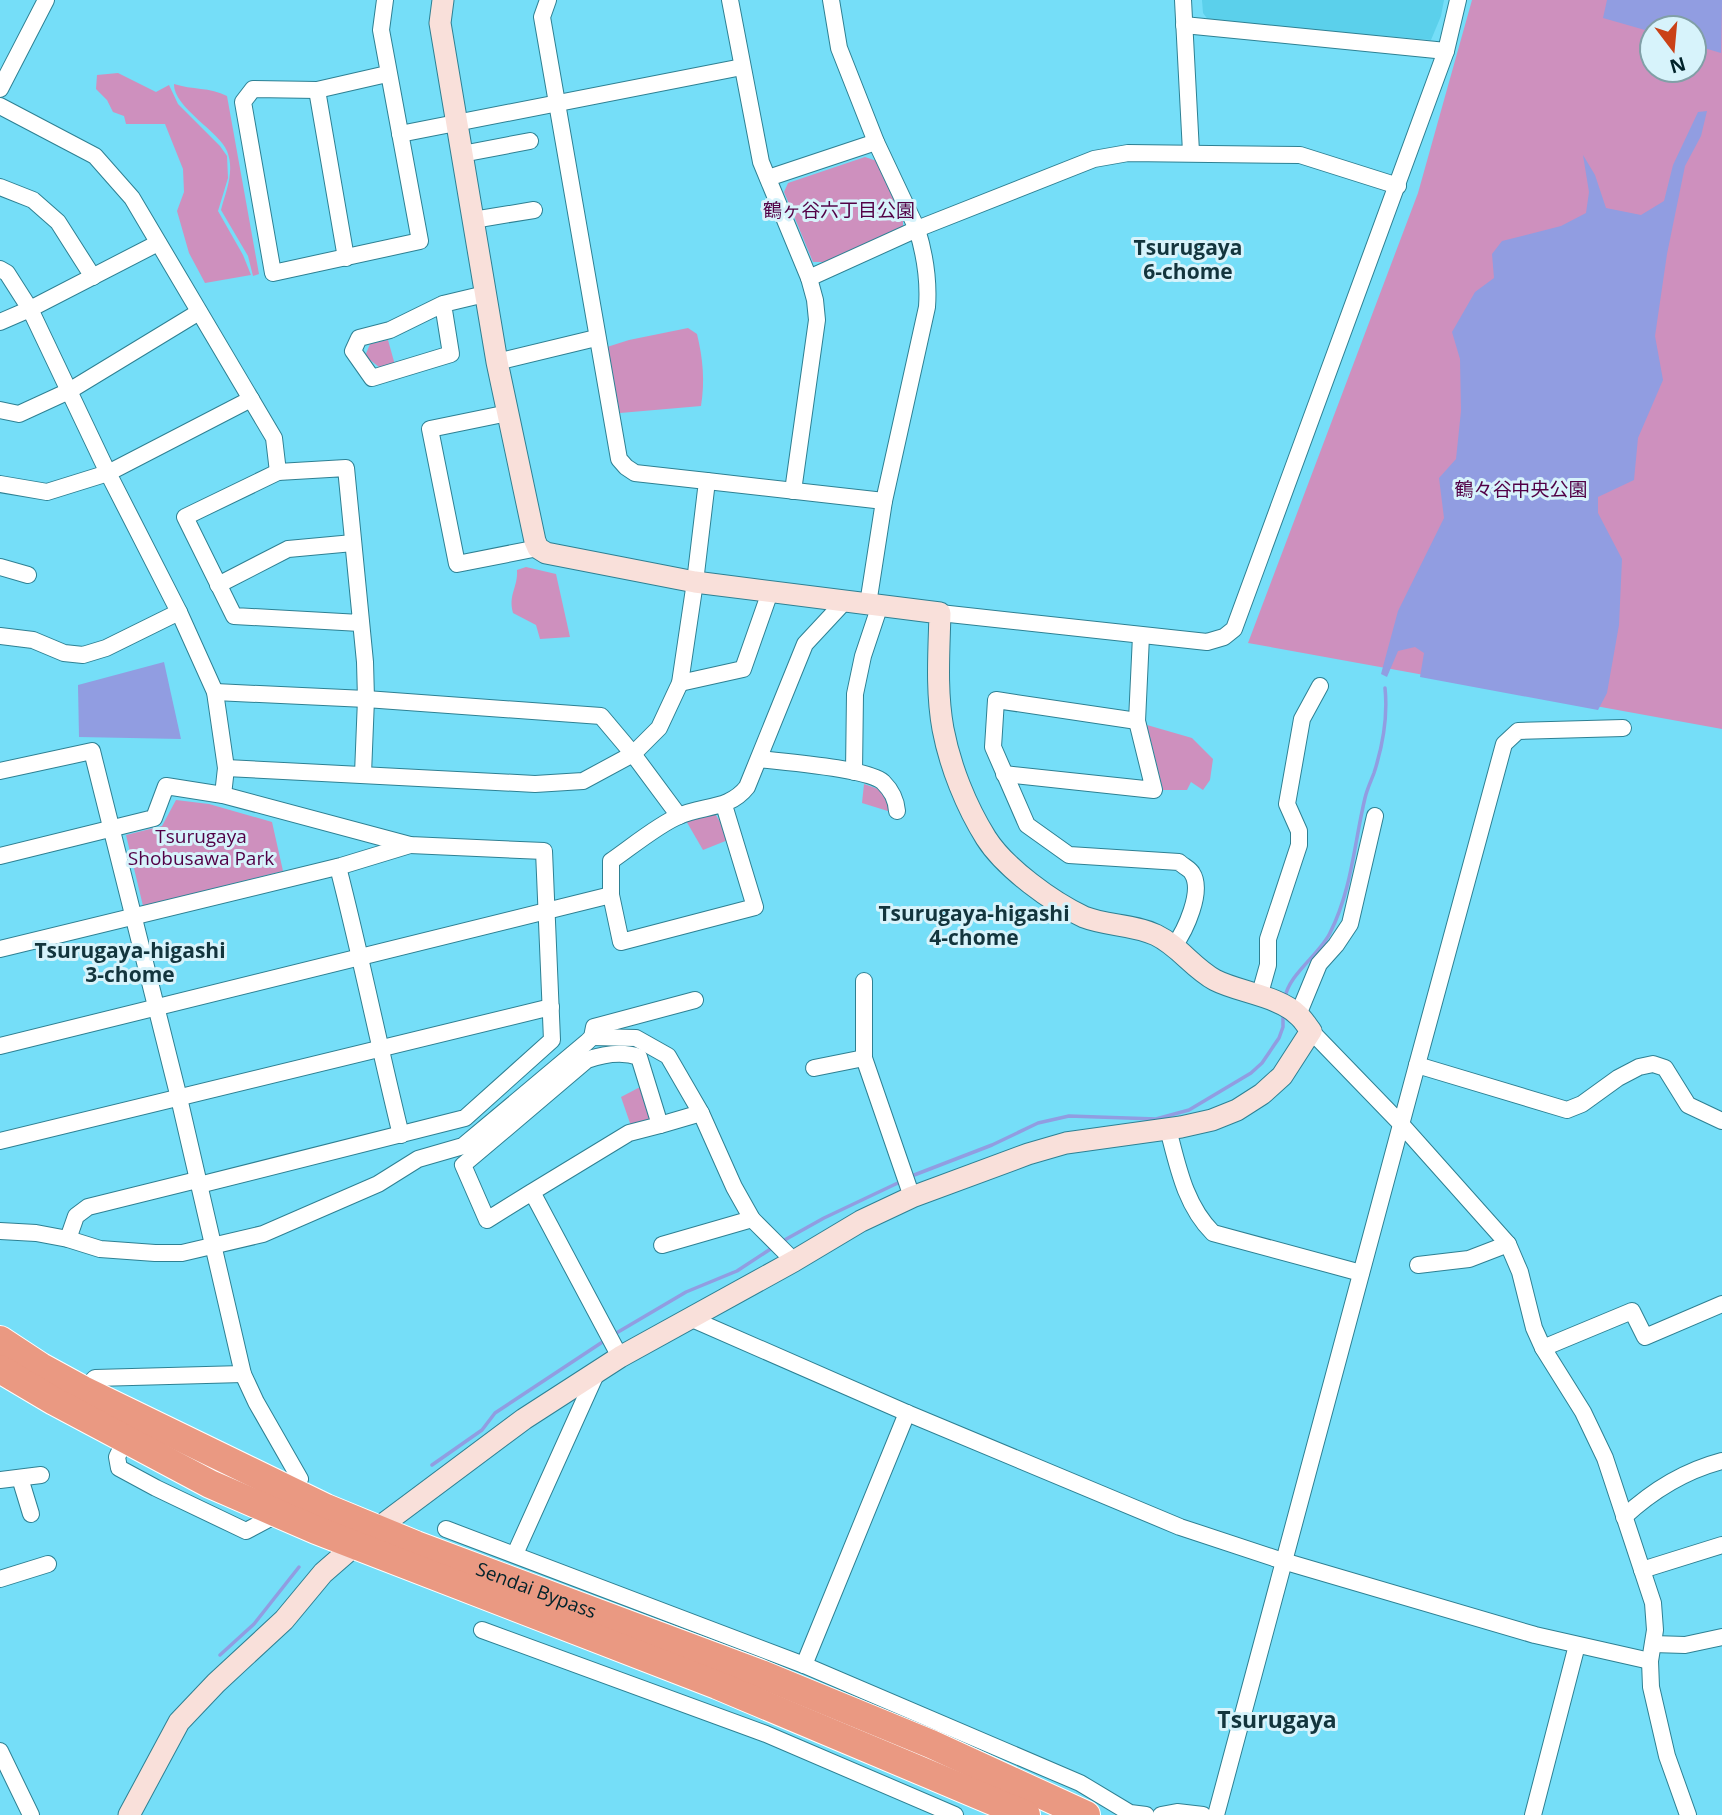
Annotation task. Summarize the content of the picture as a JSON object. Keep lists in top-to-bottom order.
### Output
{
  "streets": {
    "highway": ["Sendai Bypass"]
  },
  "districts": [
    "Tsurugaya 6-chome",
    "Tsurugaya-higashi 4-chome",
    "Tsurugaya-higashi 3-chome",
    "Tsurugaya"
  ],
  "parks": ["鶴ヶ谷六丁目公園", "鶴々谷中央公園", "Tsurugaya Shobusawa Park"],
  "north": "bottom"
}
